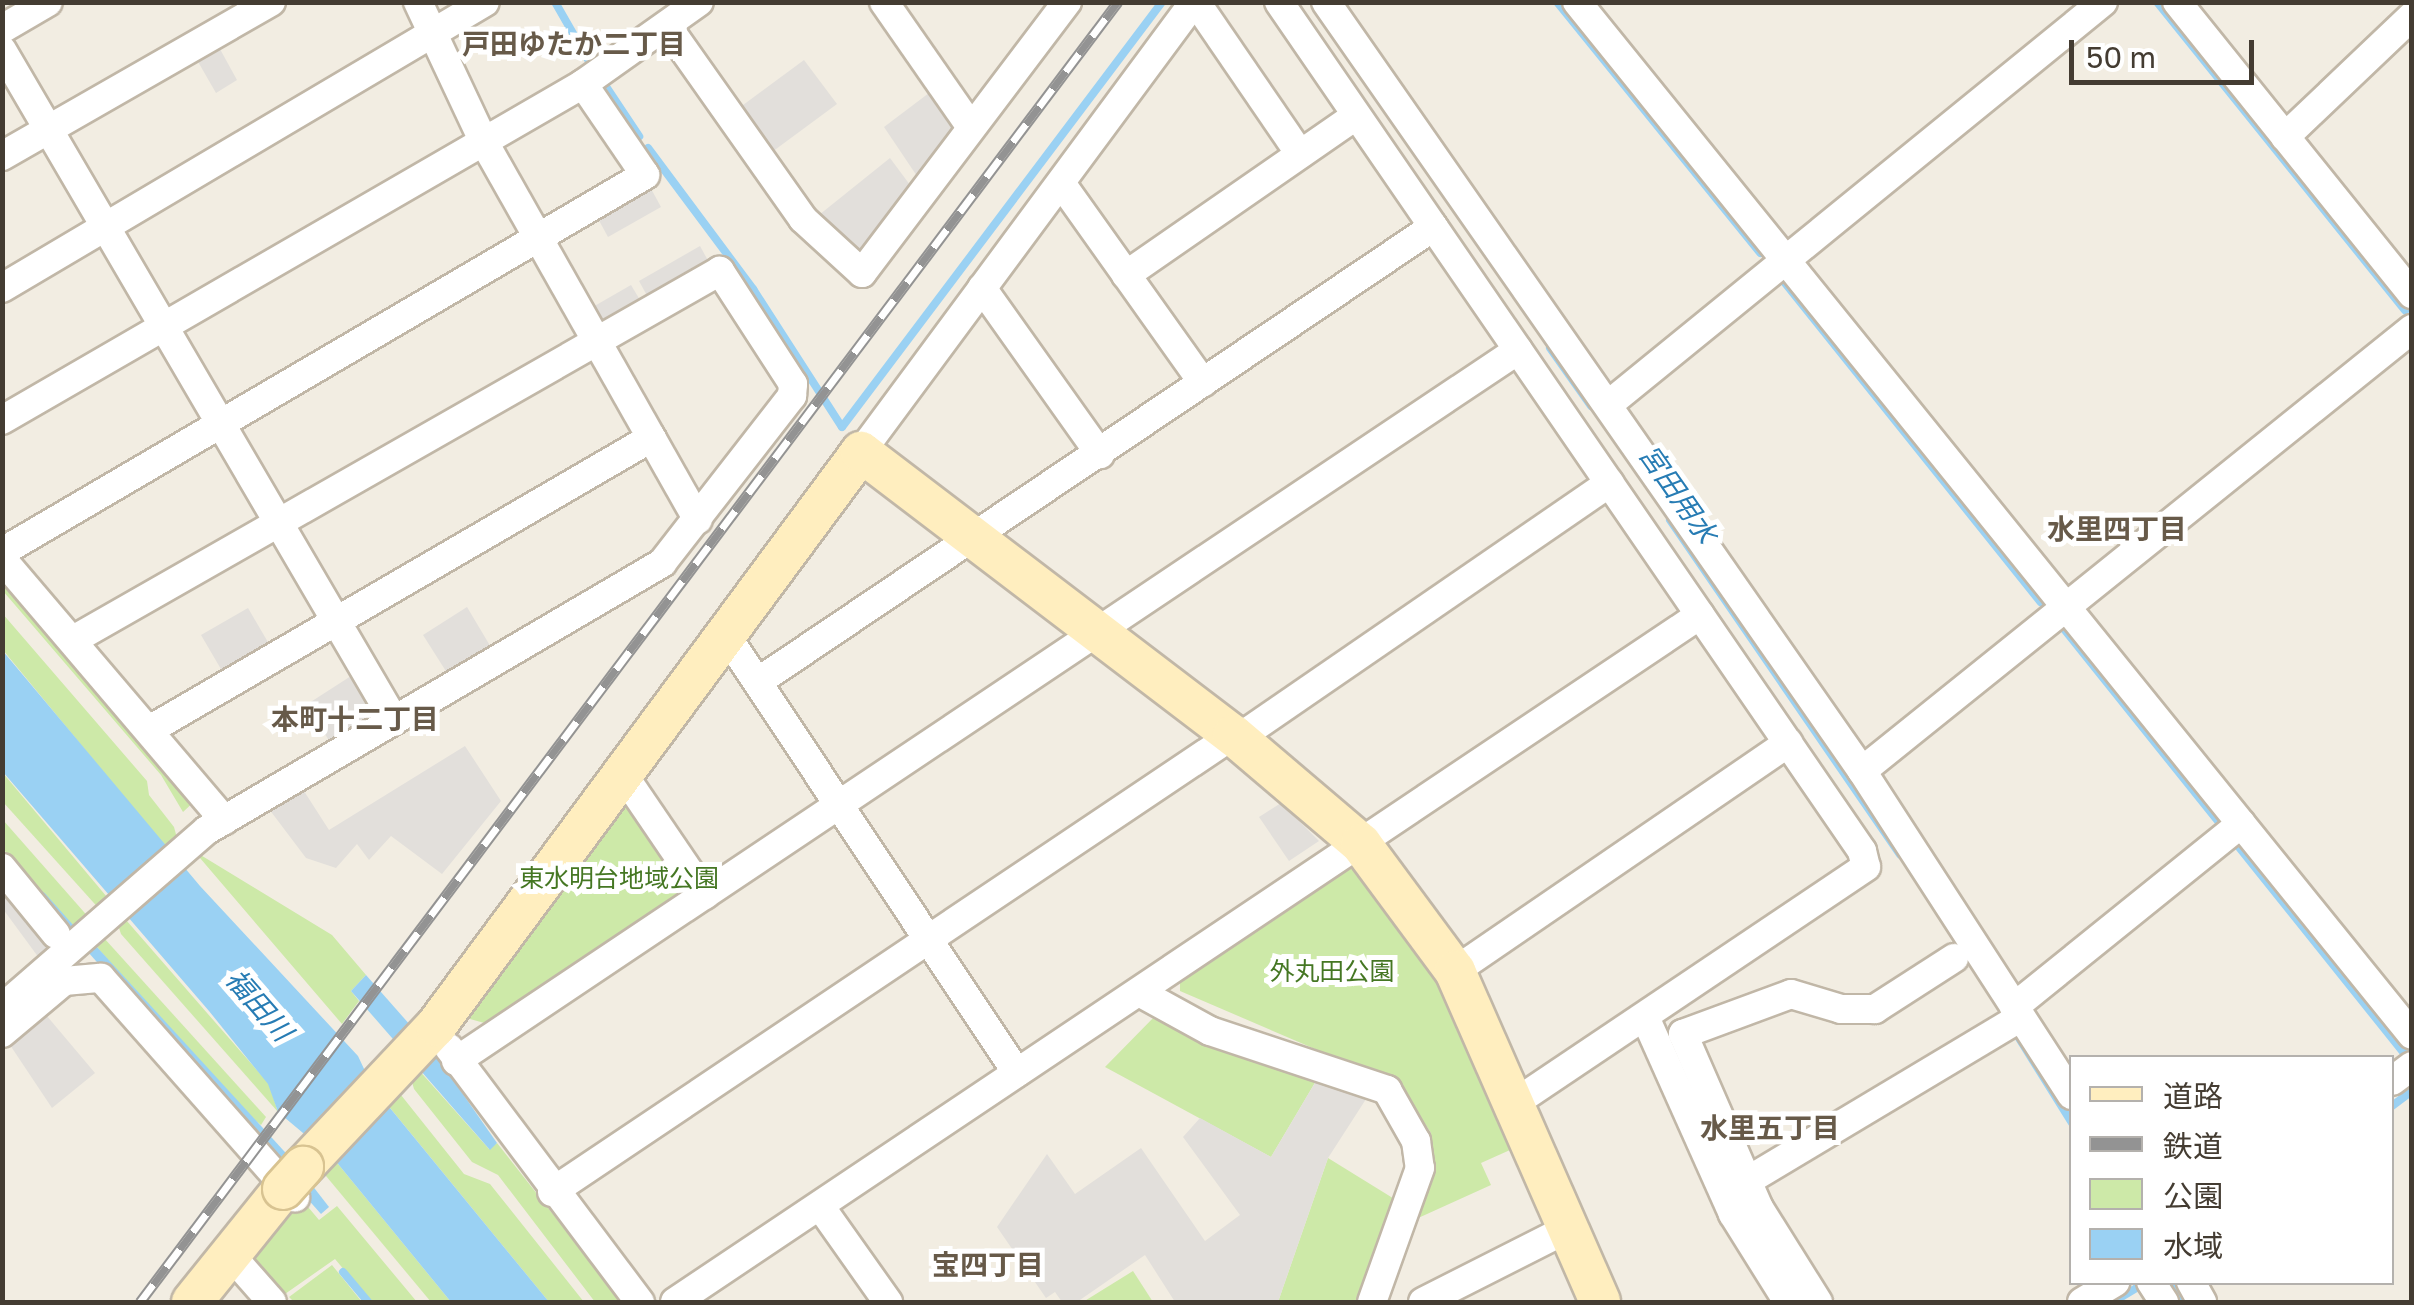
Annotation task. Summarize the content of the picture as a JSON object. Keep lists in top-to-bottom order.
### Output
{
  "districts": [
    "戸田ゆたか二丁目",
    "水里四丁目",
    "本町十二丁目",
    "水里五丁目",
    "宝四丁目"
  ],
  "water": ["宮田用水", "福田川"],
  "parks": ["東水明台地域公園", "外丸田公園"],
  "legend": [
    "道路",
    "鉄道",
    "公園",
    "水域"
  ],
  "scale_bar": "50 m"
}
